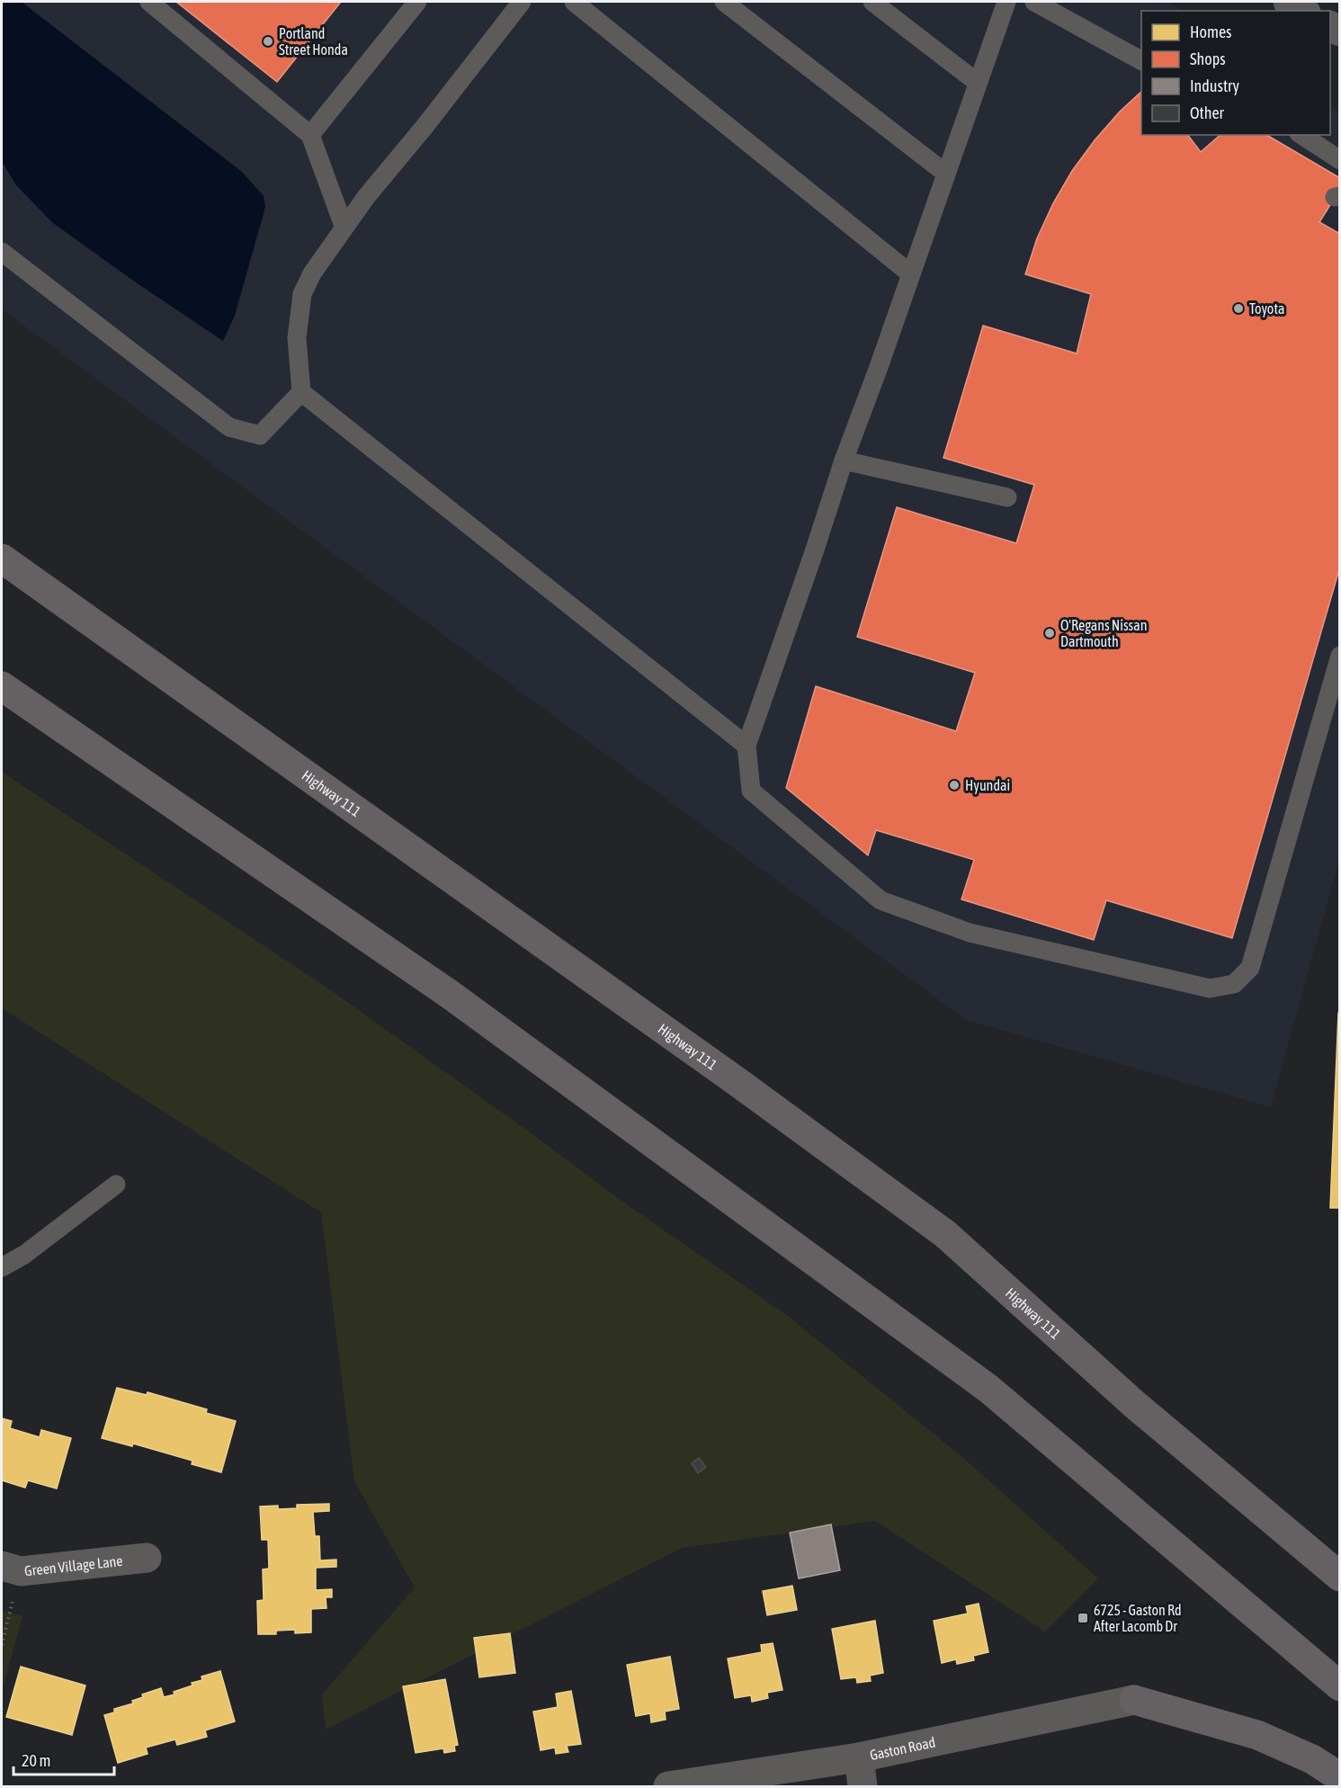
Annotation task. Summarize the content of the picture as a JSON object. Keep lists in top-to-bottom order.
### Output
{
  "streets": {
    "highway": ["Highway 111"],
    "street": ["Green Village Lane", "Gaston Road"]
  },
  "places": {
    "other": [
      "Portland Street Honda",
      "Toyota",
      "O'Regans Nissan Dartmouth",
      "Hyundai"
    ],
    "transit": ["6725 - Gaston Rd After Lacomb Dr"]
  },
  "legend": [
    "Homes",
    "Shops",
    "Industry",
    "Other"
  ],
  "scale_bar": "20 m"
}
